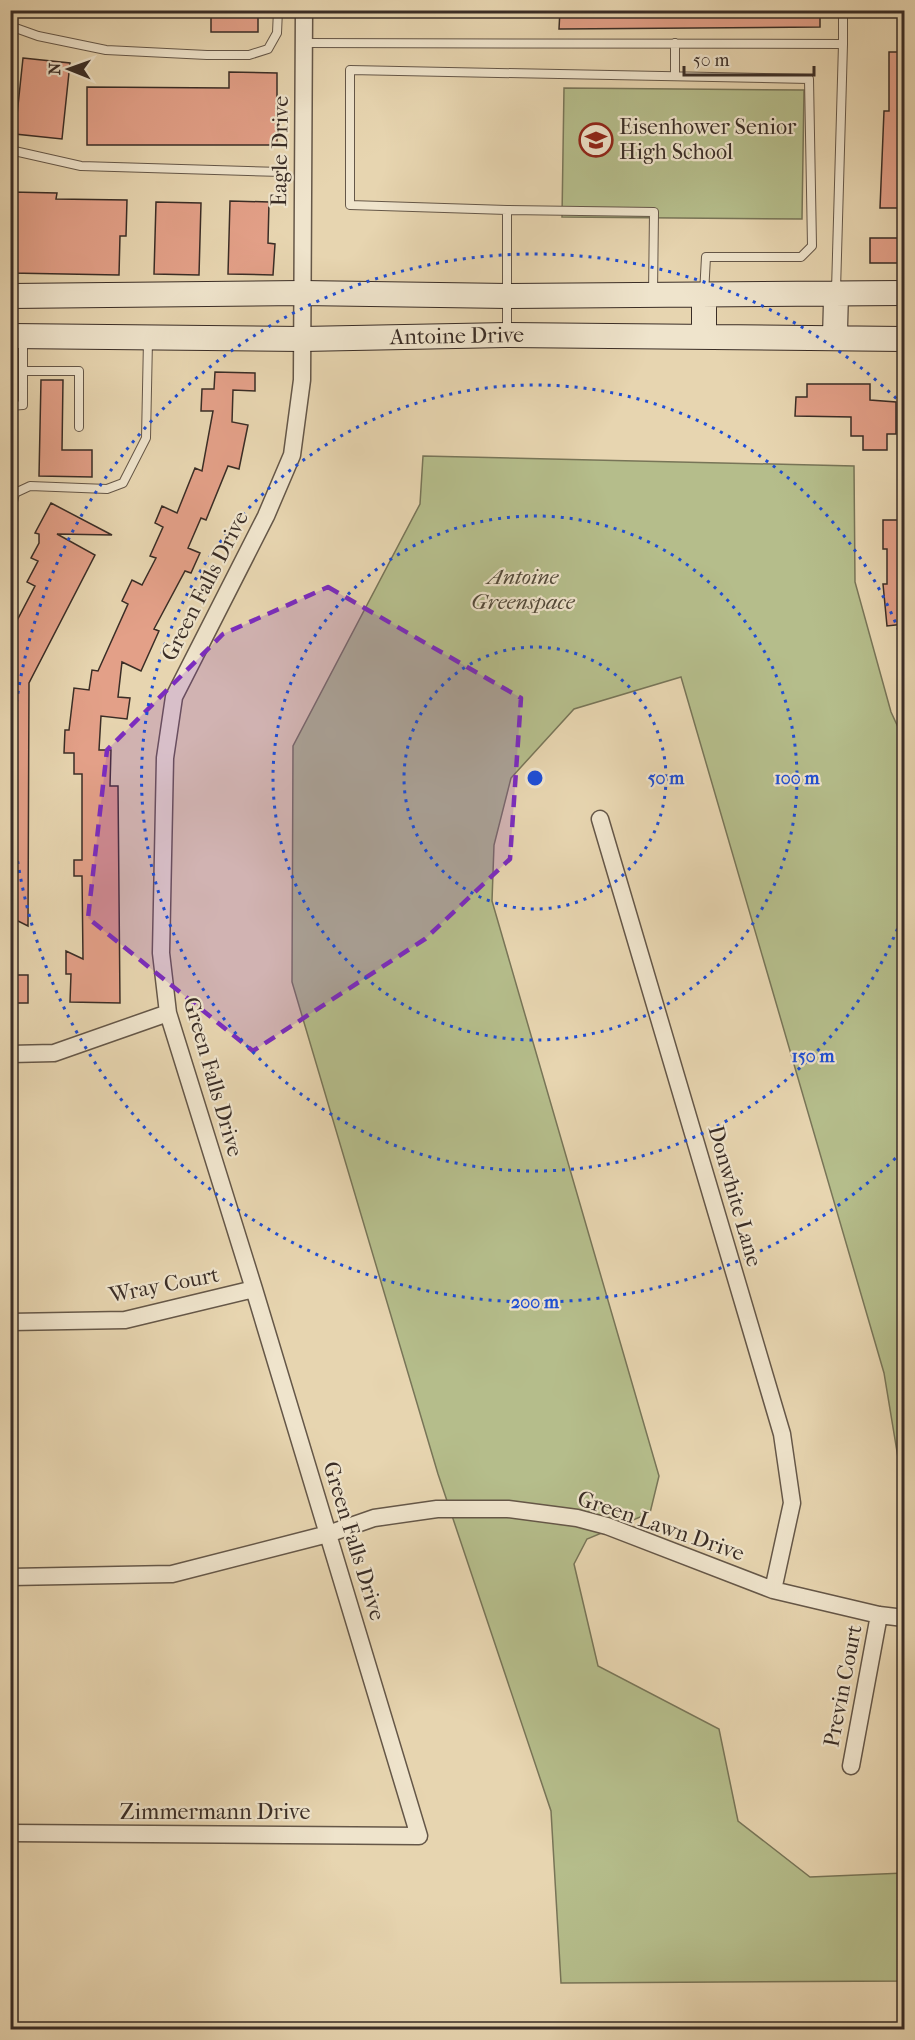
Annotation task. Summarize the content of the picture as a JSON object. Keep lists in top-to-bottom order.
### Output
{
  "streets": {
    "main road": ["Antoine Drive"],
    "street": [
      "Eagle Drive",
      "Green Falls Drive",
      "Donwhite Lane",
      "Wray Court",
      "Green Lawn Drive",
      "Previn Court",
      "Zimmermann Drive"
    ]
  },
  "crossings": [
    ["Eagle Drive", "Antoine Drive"],
    ["Eagle Drive", "Green Falls Drive"],
    ["Antoine Drive", "Green Falls Drive"],
    ["Green Falls Drive", "Wray Court"],
    ["Green Falls Drive", "Green Lawn Drive"],
    ["Green Falls Drive", "Zimmermann Drive"],
    ["Donwhite Lane", "Green Lawn Drive"],
    ["Green Lawn Drive", "Previn Court"]
  ],
  "parks": ["Antoine Greenspace"],
  "places": {
    "school or university": ["Eisenhower Senior High School"]
  },
  "scale_bar": "50 m",
  "north": "left",
  "rings": [
    "50 m",
    "100 m",
    "150 m",
    "200 m"
  ]
}
